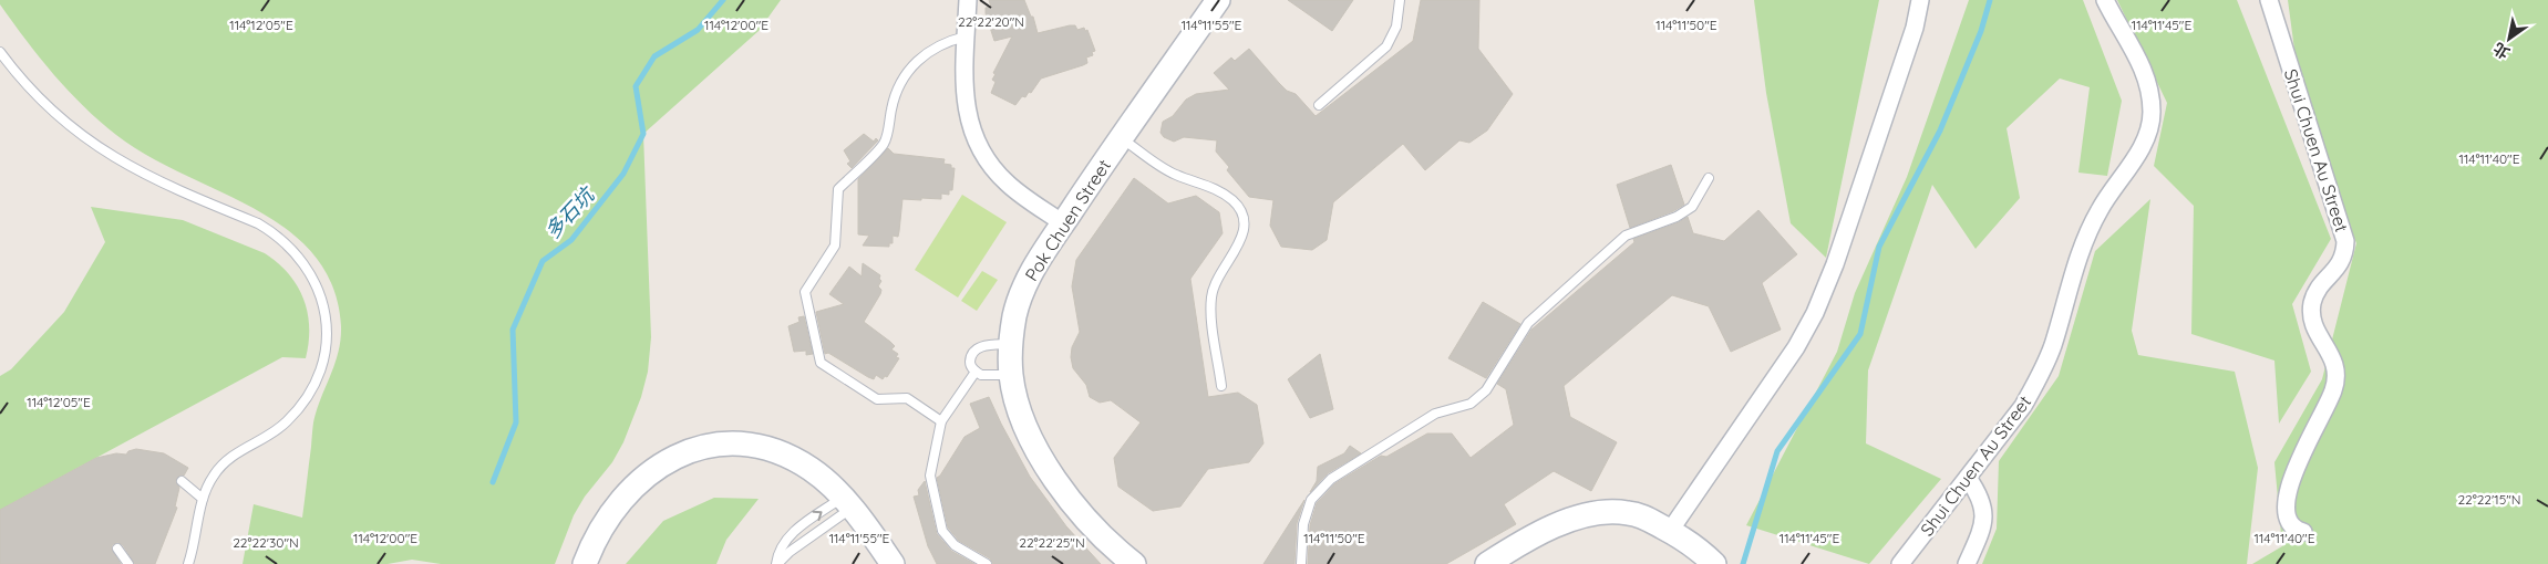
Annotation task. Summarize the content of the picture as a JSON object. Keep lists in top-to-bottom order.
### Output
{
  "streets": {
    "street": ["Shui Chuen Au Street", "Pok Chuen Street"]
  },
  "water": ["多石坑"],
  "north": "bottom left",
  "coordinates": [
    "22°22'20\"N",
    "114°12'05\"E",
    "114°12'00\"E",
    "114°11'55\"E",
    "114°11'50\"E",
    "114°11'45\"E",
    "114°11'40\"E",
    "22°22'15\"N",
    "22°22'30\"N",
    "22°22'25\"N"
  ]
}
